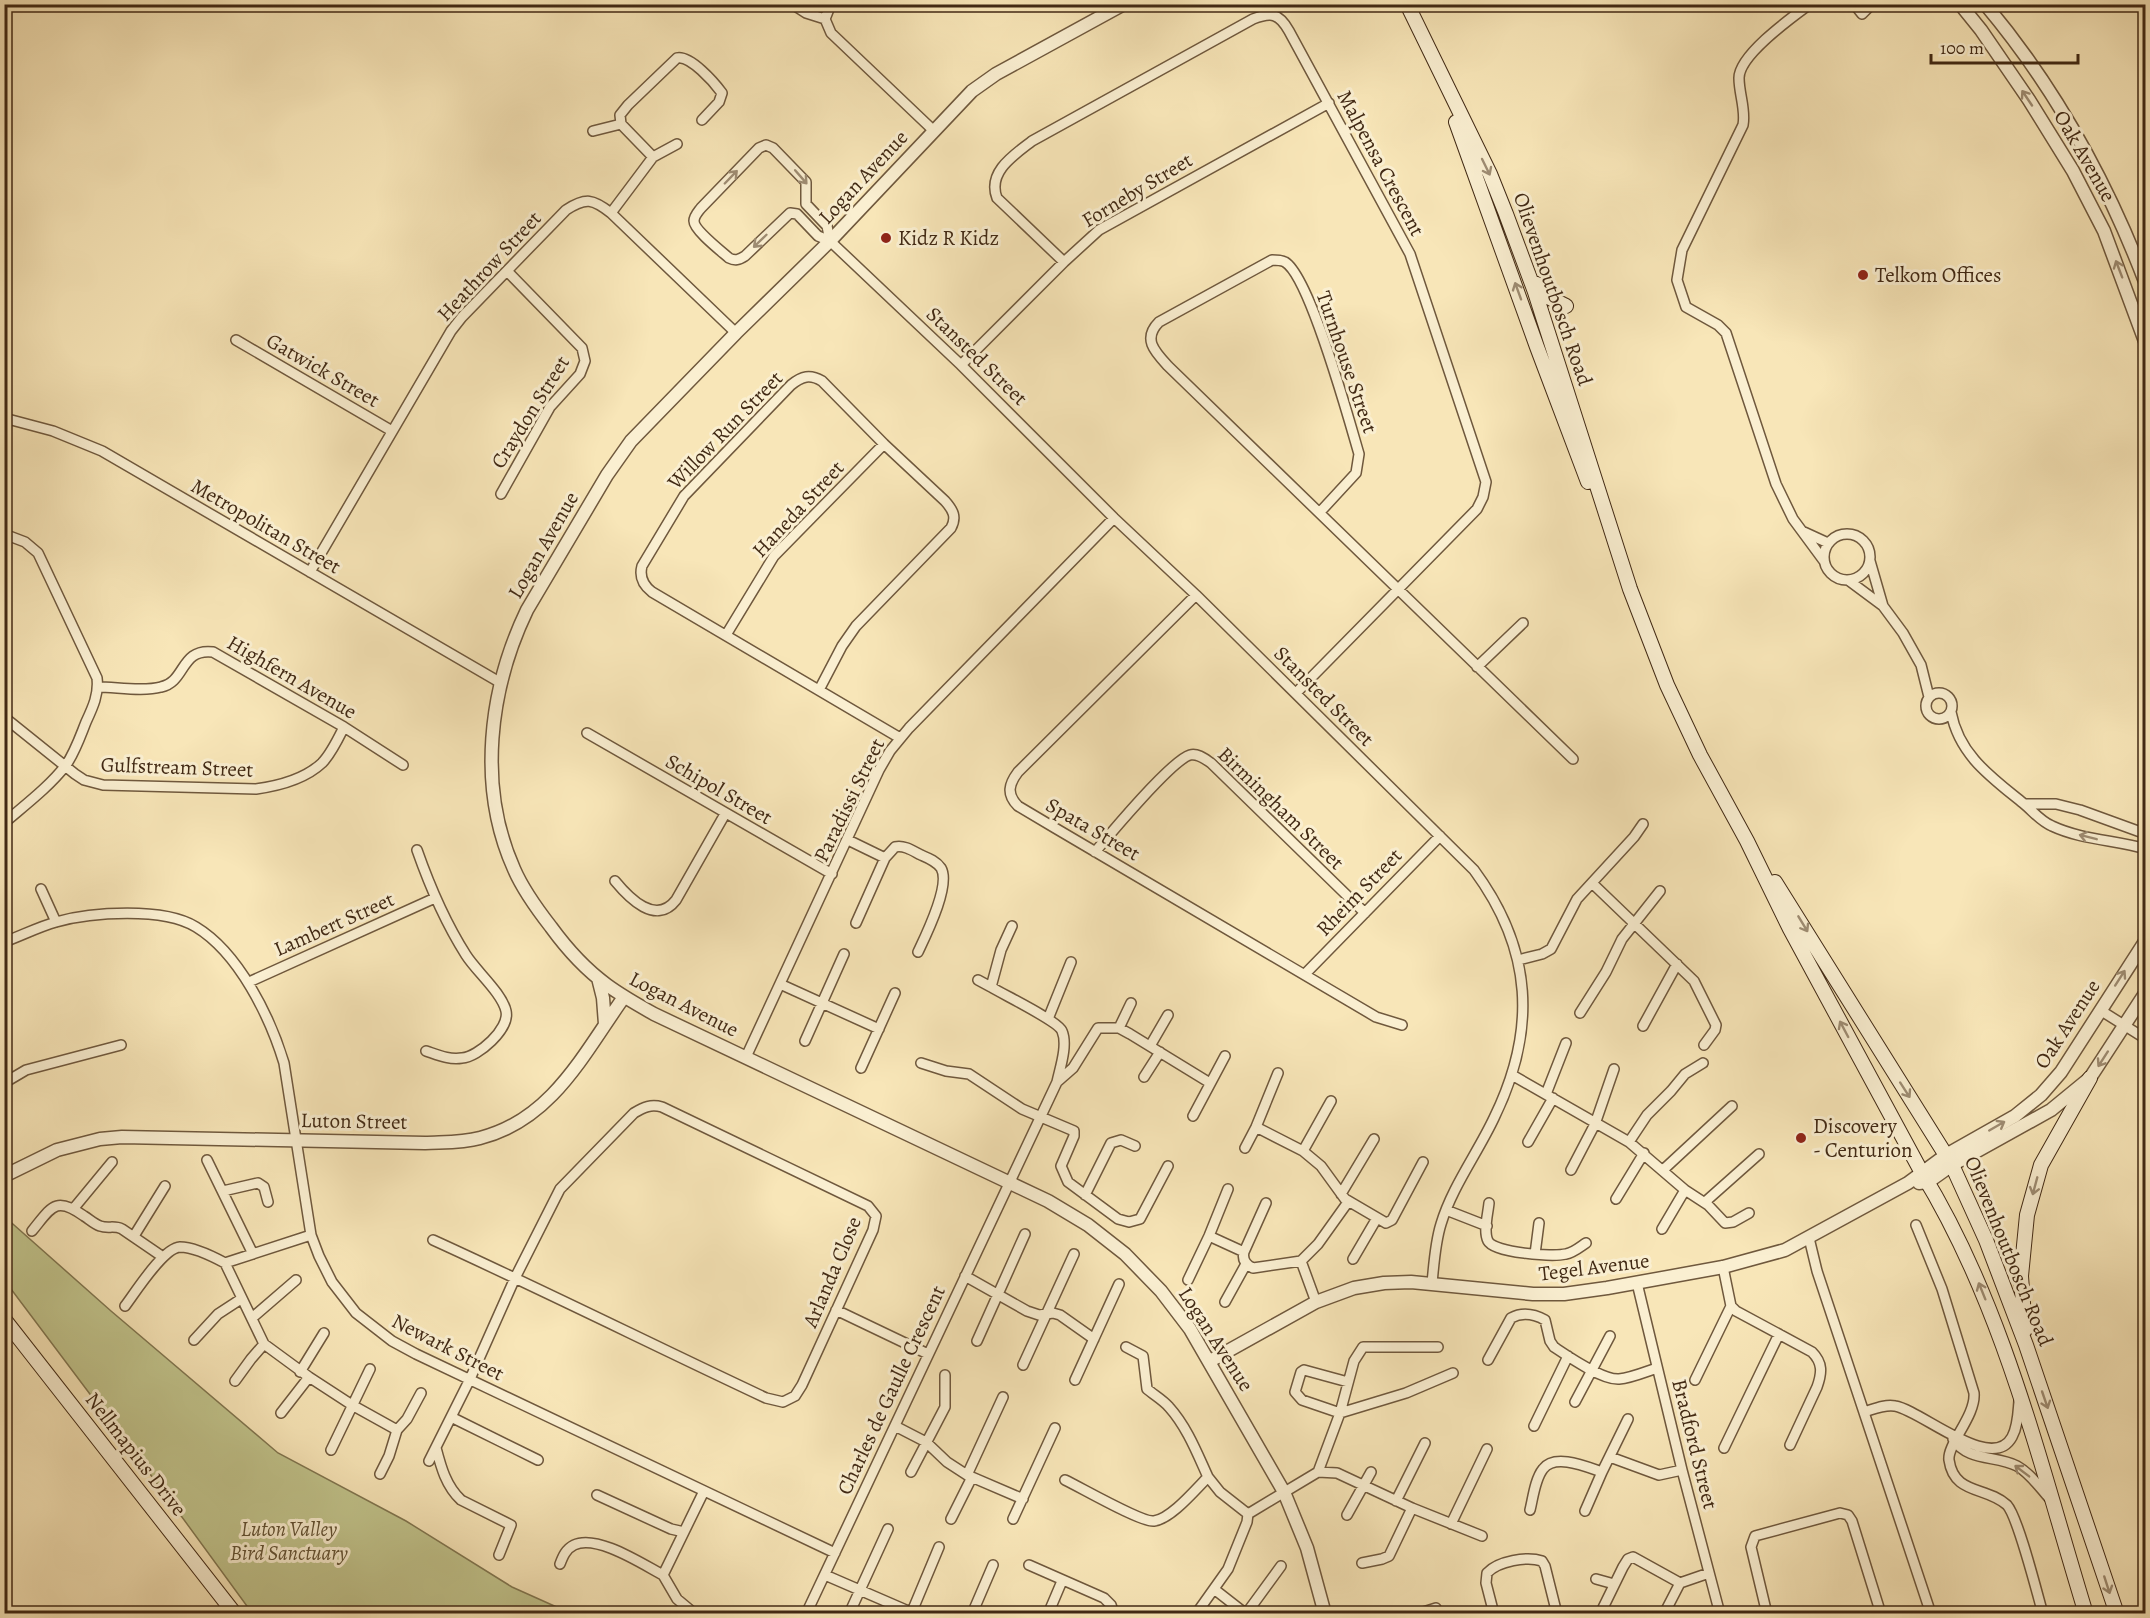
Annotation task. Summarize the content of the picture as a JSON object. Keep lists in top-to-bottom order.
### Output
{
  "streets": {
    "main road": ["Olievenhoutbosch Road", "Nellmapius Drive"],
    "street": [
      "Oak Avenue",
      "Malpensa Crescent",
      "Logan Avenue",
      "Forneby Street",
      "Heathrow Street",
      "Stansted Street",
      "Turnhouse Street",
      "Gatwick Street",
      "Craydon Street",
      "Willow Run Street",
      "Haneda Street",
      "Metropolitan Street",
      "Highfern Avenue",
      "Gulfstream Street",
      "Schipol Street",
      "Paradissi Street",
      "Birmingham Street",
      "Spata Street",
      "Rheim Street",
      "Lambert Street",
      "Luton Street",
      "Tegel Avenue",
      "Arlanda Close",
      "Newark Street",
      "Charles de Gaulle Crescent",
      "Bradford Street"
    ]
  },
  "crossings": [
    ["Oak Avenue", "Olievenhoutbosch Road"],
    ["Oak Avenue", "Tegel Avenue"],
    ["Malpensa Crescent", "Forneby Street"],
    ["Malpensa Crescent", "Stansted Street"],
    ["Malpensa Crescent", "Turnhouse Street"],
    ["Logan Avenue", "Heathrow Street"],
    ["Logan Avenue", "Stansted Street"],
    ["Logan Avenue", "Metropolitan Street"],
    ["Logan Avenue", "Paradissi Street"],
    ["Logan Avenue", "Luton Street"],
    ["Logan Avenue", "Tegel Avenue"],
    ["Logan Avenue", "Charles de Gaulle Crescent"],
    ["Forneby Street", "Stansted Street"],
    ["Heathrow Street", "Gatwick Street"],
    ["Heathrow Street", "Craydon Street"],
    ["Heathrow Street", "Metropolitan Street"],
    ["Olievenhoutbosch Road", "Tegel Avenue"],
    ["Stansted Street", "Paradissi Street"],
    ["Stansted Street", "Spata Street"],
    ["Stansted Street", "Rheim Street"],
    ["Stansted Street", "Tegel Avenue"],
    ["Willow Run Street", "Haneda Street"],
    ["Willow Run Street", "Paradissi Street"],
    ["Highfern Avenue", "Gulfstream Street"],
    ["Schipol Street", "Paradissi Street"],
    ["Birmingham Street", "Spata Street"],
    ["Birmingham Street", "Rheim Street"],
    ["Spata Street", "Rheim Street"],
    ["Lambert Street", "Newark Street"],
    ["Luton Street", "Newark Street"],
    ["Tegel Avenue", "Bradford Street"],
    ["Arlanda Close", "Newark Street"],
    ["Newark Street", "Charles de Gaulle Crescent"]
  ],
  "parks": ["Luton Valley Bird Sanctuary"],
  "places": ["Kidz R Kidz", "Telkom Offices", "Discovery - Centurion"],
  "scale_bar": "100 m"
}
